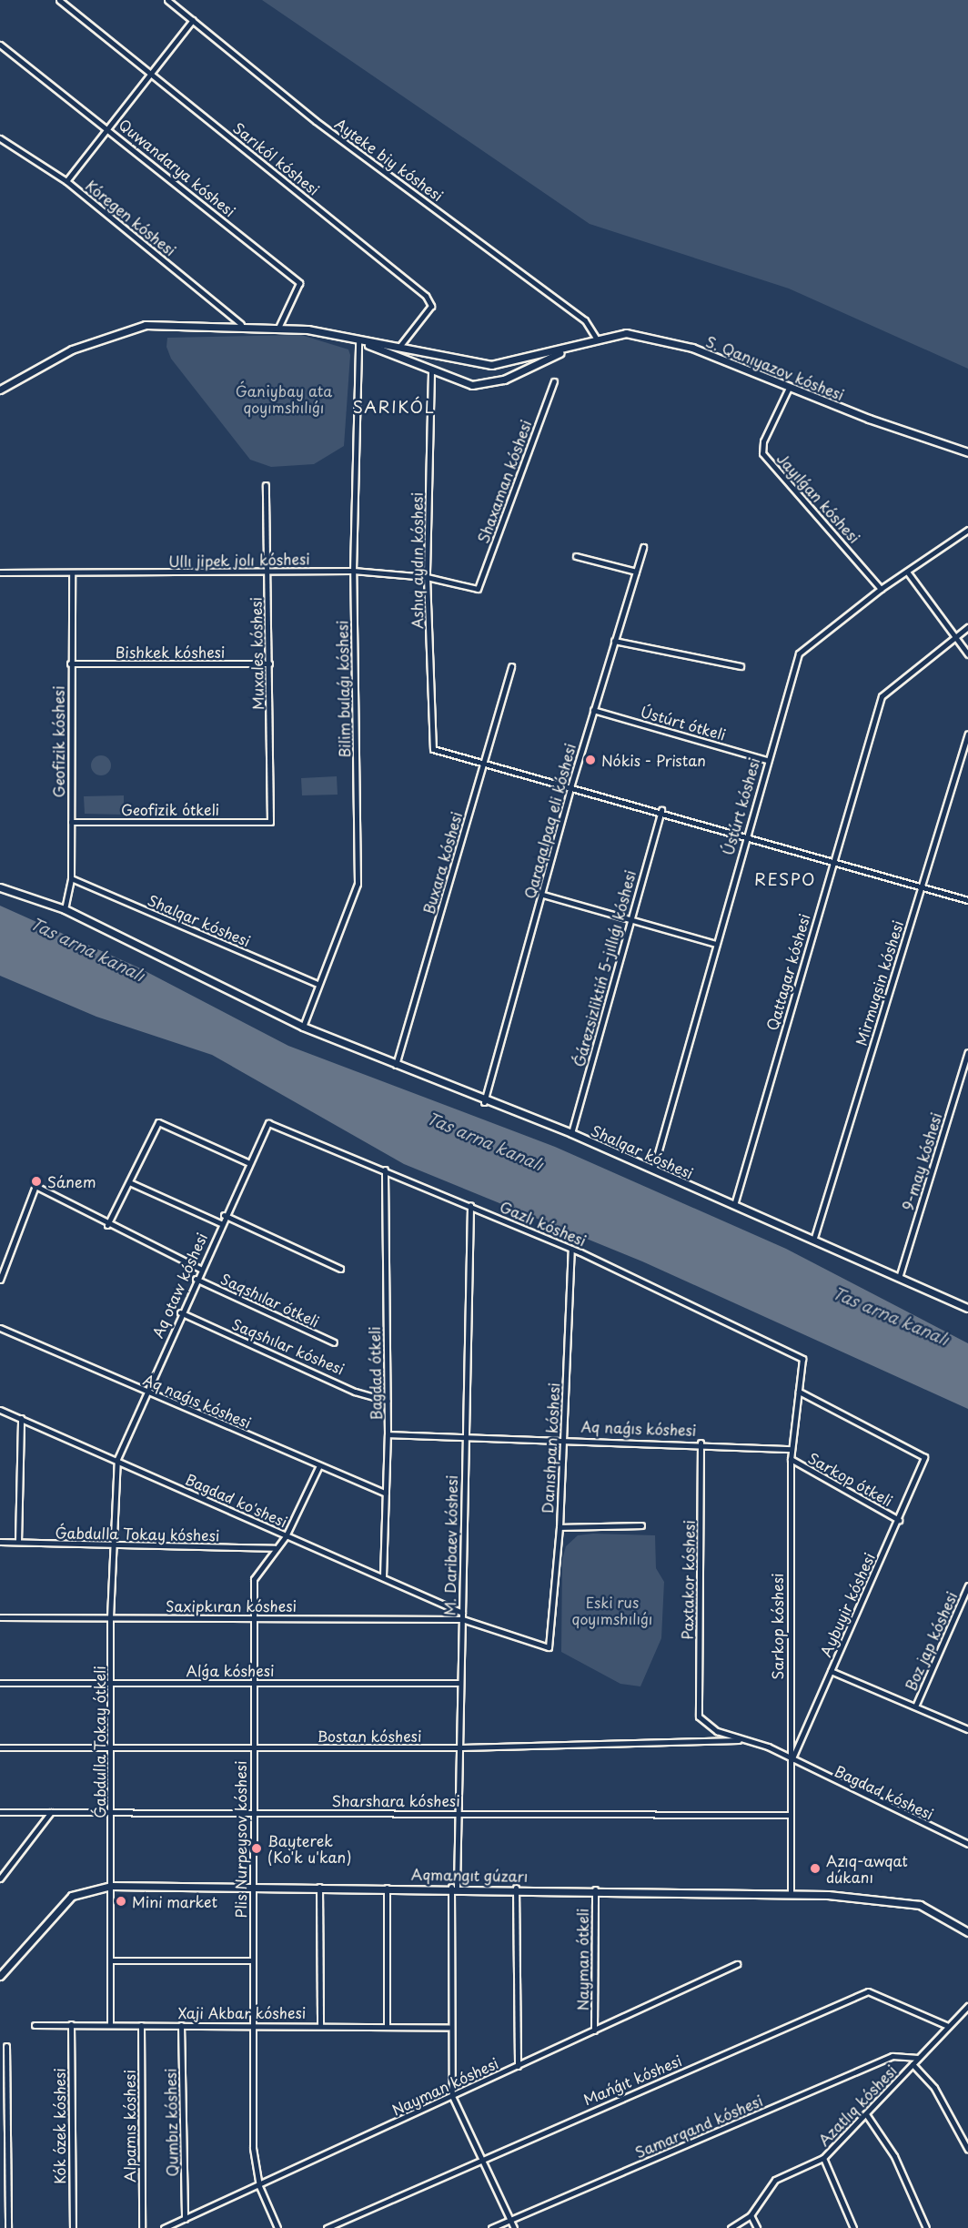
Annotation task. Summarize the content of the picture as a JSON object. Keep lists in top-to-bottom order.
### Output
{
  "streets": {
    "street": [
      "Sarıkól kóshesi",
      "Ayteke biy kóshesi",
      "Quwandarya kóshesi",
      "Kóregen kóshesi",
      "S. Qanıyazov kóshesi",
      "Shaxaman kóshesi",
      "Jayılǵan kóshesi",
      "Ullı jipek jolı kóshesi",
      "Ashıq aydın kóshesi",
      "Bishkek kóshesi",
      "Muxales kóshesi",
      "Bilim bulaǵı kóshesi",
      "Ústúrt ótkeli",
      "Geofizik kóshesi",
      "Ústúrt kóshesi",
      "Geofizik ótkeli",
      "Qaraqalpaq eli kóshesi",
      "Buxara kóshesi",
      "Shalqar kóshesi",
      "Ǵárezsizliktiń 5-jıllıǵı kóshesi",
      "Qattagar kóshesi",
      "Mirmuqsin kóshesi",
      "9-may kóshesi",
      "Gazlı kóshesi",
      "Aq otaw kóshesi",
      "Saqshılar ótkeli",
      "Saqshılar kóshesi",
      "Bagdad ótkeli",
      "Aq naǵıs kóshesi",
      "Danıshpan kóshesi",
      "Sarkop ótkeli",
      "Bagdad ko'shesi",
      "Ǵabdulla Tokay kóshesi",
      "M. Daribaev kóshesi",
      "Paxtakor kóshesi",
      "Aybuyir kóshesi",
      "Saxipkıran kóshesi",
      "Sarkop kóshesi",
      "Boz jap kóshesi",
      "Alǵa kóshesi",
      "Bostan kóshesi",
      "Ǵabdulla Tokay ótkeli",
      "Bagdad kóshesi",
      "Sharshara kóshesi",
      "Plis Nurpeysov kóshesi",
      "Aqmangıt gúzarı",
      "Nayman ótkeli",
      "Xaji Akbar kóshesi",
      "Mańǵıt kóshesi",
      "Nayman kóshesi",
      "Azatlıq kóshesi",
      "Qumbız kóshesi",
      "Kók ózek kóshesi",
      "Alpamıs kóshesi",
      "Samarqand kóshesi"
    ]
  },
  "crossings": [
    ["Sarıkól kóshesi", "S. Qanıyazov kóshesi"],
    ["Ayteke biy kóshesi", "S. Qanıyazov kóshesi"],
    ["Quwandarya kóshesi", "S. Qanıyazov kóshesi"],
    ["Kóregen kóshesi", "S. Qanıyazov kóshesi"],
    ["S. Qanıyazov kóshesi", "Jayılǵan kóshesi"],
    ["S. Qanıyazov kóshesi", "Ashıq aydın kóshesi"],
    ["S. Qanıyazov kóshesi", "Bilim bulaǵı kóshesi"],
    ["Shaxaman kóshesi", "Ullı jipek jolı kóshesi"],
    ["Jayılǵan kóshesi", "Ústúrt kóshesi"],
    ["Ullı jipek jolı kóshesi", "Ashıq aydın kóshesi"],
    ["Ullı jipek jolı kóshesi", "Muxales kóshesi"],
    ["Ullı jipek jolı kóshesi", "Bilim bulaǵı kóshesi"],
    ["Ullı jipek jolı kóshesi", "Geofizik kóshesi"],
    ["Ashıq aydın kóshesi", "Buxara kóshesi"],
    ["Bishkek kóshesi", "Muxales kóshesi"],
    ["Bishkek kóshesi", "Geofizik kóshesi"],
    ["Muxales kóshesi", "Geofizik ótkeli"],
    ["Bilim bulaǵı kóshesi", "Shalqar kóshesi"],
    ["Ústúrt ótkeli", "Ústúrt kóshesi"],
    ["Ústúrt ótkeli", "Qaraqalpaq eli kóshesi"],
    ["Geofizik kóshesi", "Geofizik ótkeli"],
    ["Geofizik kóshesi", "Shalqar kóshesi"],
    ["Ústúrt kóshesi", "Shalqar kóshesi"],
    ["Qaraqalpaq eli kóshesi", "Shalqar kóshesi"],
    ["Buxara kóshesi", "Shalqar kóshesi"],
    ["Shalqar kóshesi", "Ǵárezsizliktiń 5-jıllıǵı kóshesi"],
    ["Shalqar kóshesi", "Qattagar kóshesi"],
    ["Shalqar kóshesi", "Mirmuqsin kóshesi"],
    ["Shalqar kóshesi", "9-may kóshesi"],
    ["Gazlı kóshesi", "Aq otaw kóshesi"],
    ["Gazlı kóshesi", "Bagdad ótkeli"],
    ["Gazlı kóshesi", "Danıshpan kóshesi"],
    ["Gazlı kóshesi", "M. Daribaev kóshesi"],
    ["Gazlı kóshesi", "Sarkop kóshesi"],
    ["Aq otaw kóshesi", "Saqshılar ótkeli"],
    ["Aq otaw kóshesi", "Saqshılar kóshesi"],
    ["Aq otaw kóshesi", "Aq naǵıs kóshesi"],
    ["Aq otaw kóshesi", "Bagdad ko'shesi"],
    ["Aq otaw kóshesi", "Ǵabdulla Tokay ótkeli"],
    ["Saqshılar kóshesi", "Bagdad ótkeli"],
    ["Bagdad ótkeli", "Aq naǵıs kóshesi"],
    ["Bagdad ótkeli", "Bagdad ko'shesi"],
    ["Aq naǵıs kóshesi", "Danıshpan kóshesi"],
    ["Aq naǵıs kóshesi", "M. Daribaev kóshesi"],
    ["Aq naǵıs kóshesi", "Paxtakor kóshesi"],
    ["Aq naǵıs kóshesi", "Sarkop kóshesi"],
    ["Aq naǵıs kóshesi", "Plis Nurpeysov kóshesi"],
    ["Danıshpan kóshesi", "Saxipkıran kóshesi"],
    ["Sarkop ótkeli", "Aybuyir kóshesi"],
    ["Sarkop ótkeli", "Sarkop kóshesi"],
    ["Bagdad ko'shesi", "M. Daribaev kóshesi"],
    ["Bagdad ko'shesi", "Ǵabdulla Tokay ótkeli"],
    ["Bagdad ko'shesi", "Plis Nurpeysov kóshesi"],
    ["Ǵabdulla Tokay kóshesi", "Ǵabdulla Tokay ótkeli"],
    ["Ǵabdulla Tokay kóshesi", "Plis Nurpeysov kóshesi"],
    ["M. Daribaev kóshesi", "Saxipkıran kóshesi"],
    ["M. Daribaev kóshesi", "Alǵa kóshesi"],
    ["M. Daribaev kóshesi", "Bostan kóshesi"],
    ["M. Daribaev kóshesi", "Sharshara kóshesi"],
    ["M. Daribaev kóshesi", "Aqmangıt gúzarı"],
    ["M. Daribaev kóshesi", "Xaji Akbar kóshesi"],
    ["M. Daribaev kóshesi", "Mańǵıt kóshesi"],
    ["M. Daribaev kóshesi", "Nayman kóshesi"],
    ["M. Daribaev kóshesi", "Samarqand kóshesi"],
    ["Paxtakor kóshesi", "Bostan kóshesi"],
    ["Paxtakor kóshesi", "Bagdad kóshesi"],
    ["Aybuyir kóshesi", "Sarkop kóshesi"],
    ["Aybuyir kóshesi", "Bagdad kóshesi"],
    ["Saxipkıran kóshesi", "Ǵabdulla Tokay ótkeli"],
    ["Saxipkıran kóshesi", "Plis Nurpeysov kóshesi"],
    ["Sarkop kóshesi", "Bagdad kóshesi"],
    ["Sarkop kóshesi", "Sharshara kóshesi"],
    ["Sarkop kóshesi", "Aqmangıt gúzarı"],
    ["Alǵa kóshesi", "Ǵabdulla Tokay ótkeli"],
    ["Alǵa kóshesi", "Plis Nurpeysov kóshesi"],
    ["Bostan kóshesi", "Ǵabdulla Tokay ótkeli"],
    ["Bostan kóshesi", "Bagdad kóshesi"],
    ["Bostan kóshesi", "Plis Nurpeysov kóshesi"],
    ["Ǵabdulla Tokay ótkeli", "Sharshara kóshesi"],
    ["Ǵabdulla Tokay ótkeli", "Aqmangıt gúzarı"],
    ["Ǵabdulla Tokay ótkeli", "Xaji Akbar kóshesi"],
    ["Sharshara kóshesi", "Plis Nurpeysov kóshesi"],
    ["Plis Nurpeysov kóshesi", "Aqmangıt gúzarı"],
    ["Plis Nurpeysov kóshesi", "Xaji Akbar kóshesi"],
    ["Plis Nurpeysov kóshesi", "Nayman kóshesi"],
    ["Aqmangıt gúzarı", "Nayman ótkeli"],
    ["Nayman ótkeli", "Nayman kóshesi"],
    ["Xaji Akbar kóshesi", "Qumbız kóshesi"],
    ["Xaji Akbar kóshesi", "Kók ózek kóshesi"],
    ["Xaji Akbar kóshesi", "Alpamıs kóshesi"],
    ["Mańǵıt kóshesi", "Azatlıq kóshesi"],
    ["Nayman kóshesi", "Qumbız kóshesi"],
    ["Azatlıq kóshesi", "Samarqand kóshesi"]
  ],
  "districts": ["SARIKÓL", "RESPO"],
  "water": ["Tas arna kanalı"],
  "parks": ["Ǵaniybay ata qoyımshılıǵı", "Eski rus qoyımshılıǵı"],
  "places": [
    "Nókis - Pristan",
    "Sánem",
    "Bayterek (Ko'k u'kan)",
    "Azıq-awqat dúkanı",
    "Mini market"
  ]
}
